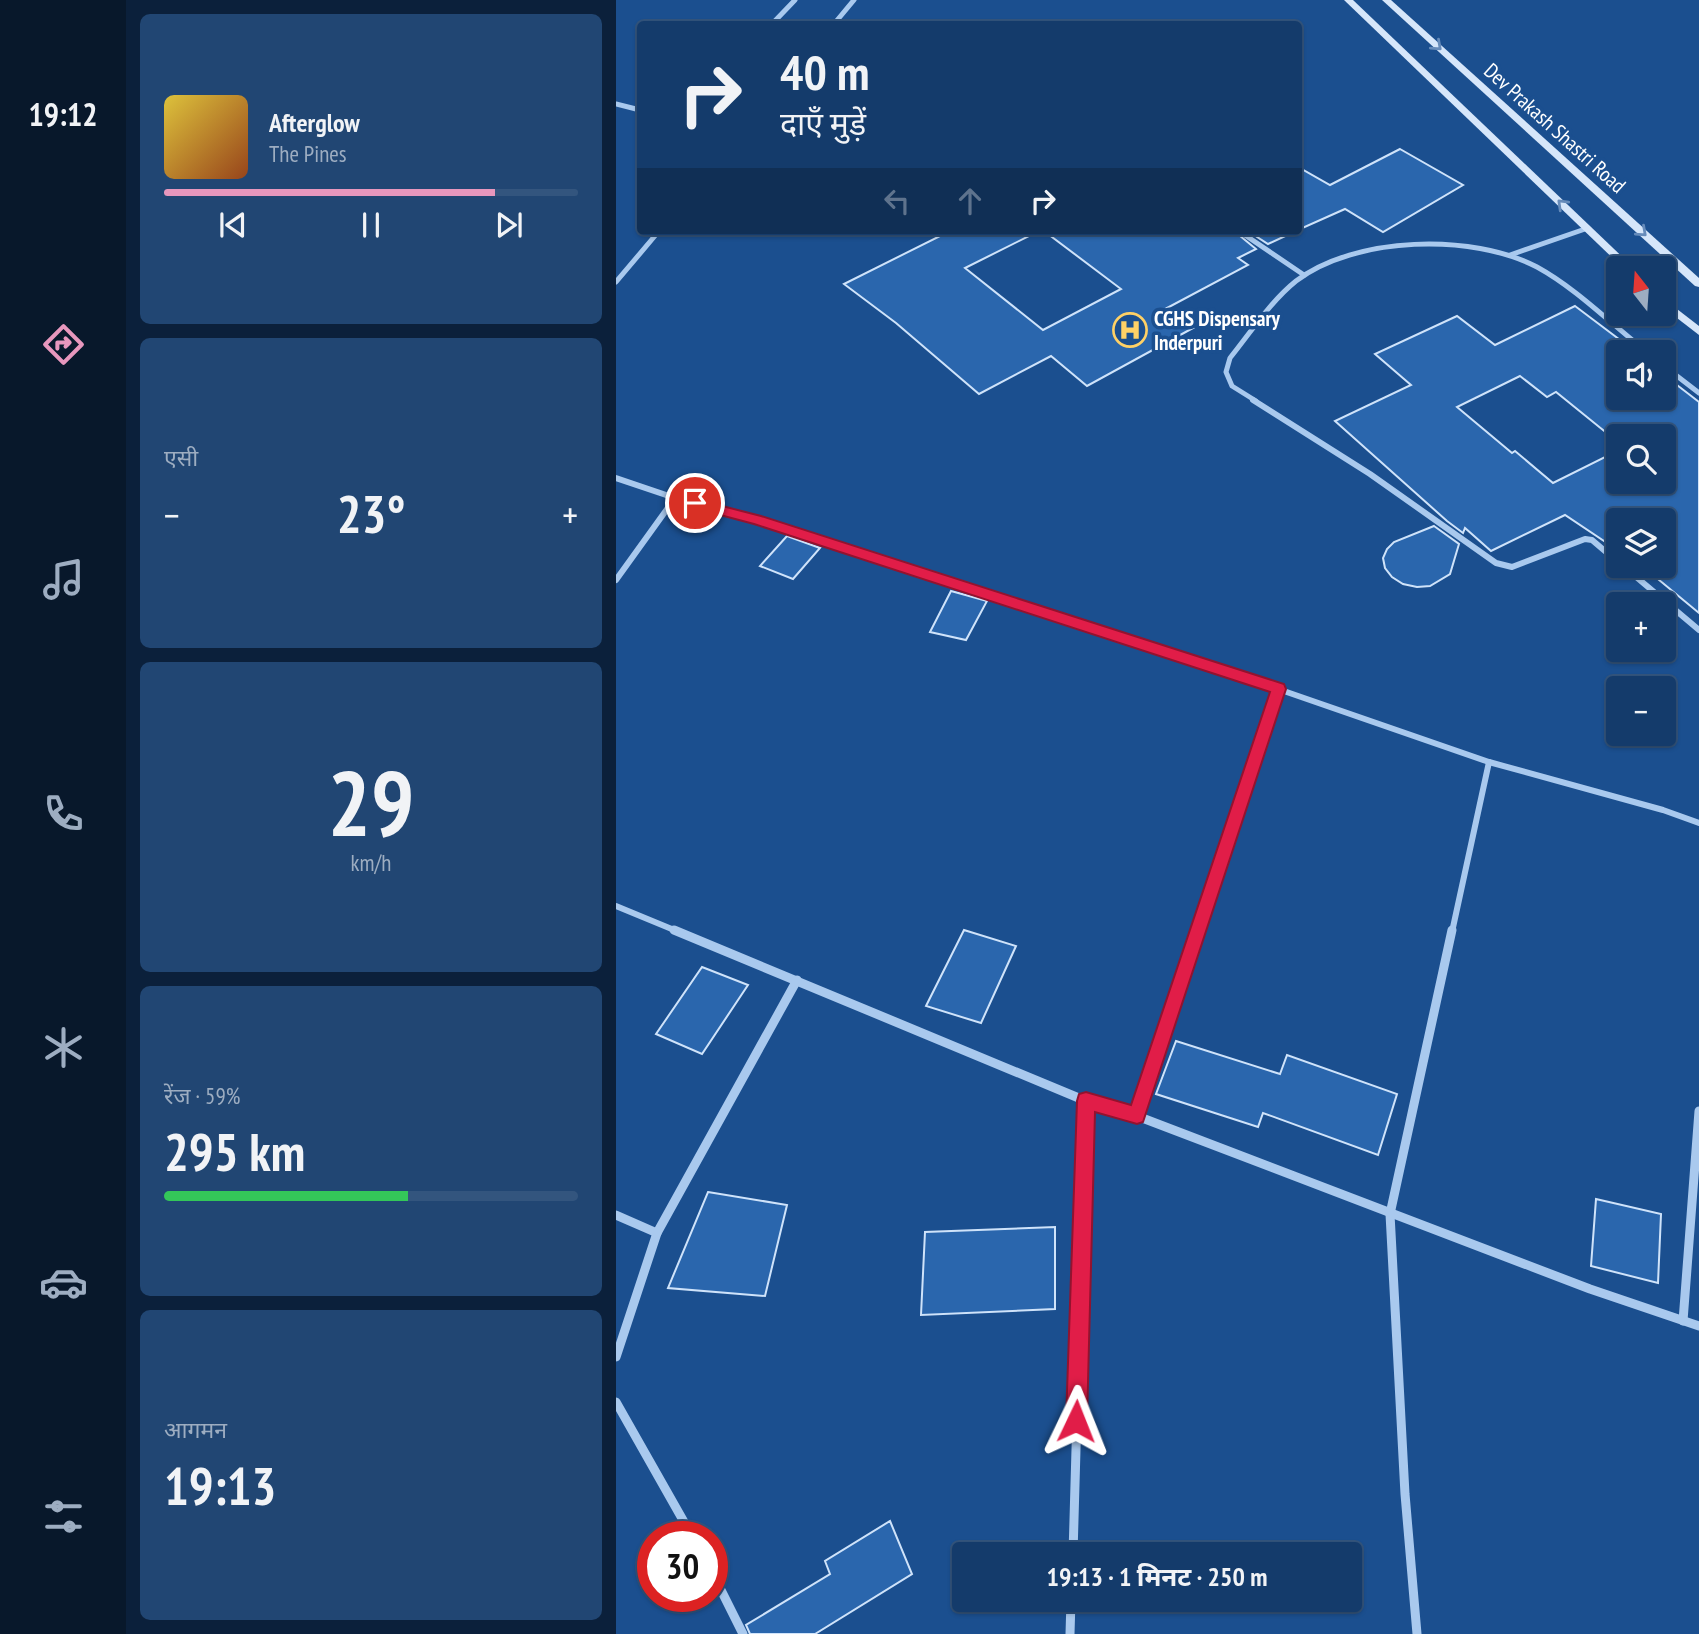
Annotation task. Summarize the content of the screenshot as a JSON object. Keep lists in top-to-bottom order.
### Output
{
  "streets": {
    "street": ["Dev Prakash Shastri Road"]
  },
  "places": {
    "hospital": ["CGHS Dispensary Inderpuri"]
  },
  "north": "top",
  "page": {
    "tabs": "19:12",
    "turn": ["40 m", "दाएँ मुड़ें"],
    "song": ["Afterglow", "The Pines"],
    "map_buttons": ["+", "−"],
    "tile": [
      "एसी",
      ["29", "km/h"],
      ["रेंज · 59%", "295 km"],
      ["आगमन", "19:13"]
    ],
    "heat": ["−", "23°", "+"],
    "limit": "30",
    "trip": "19:13 · 1 मिनट · 250 m"
  }
}
